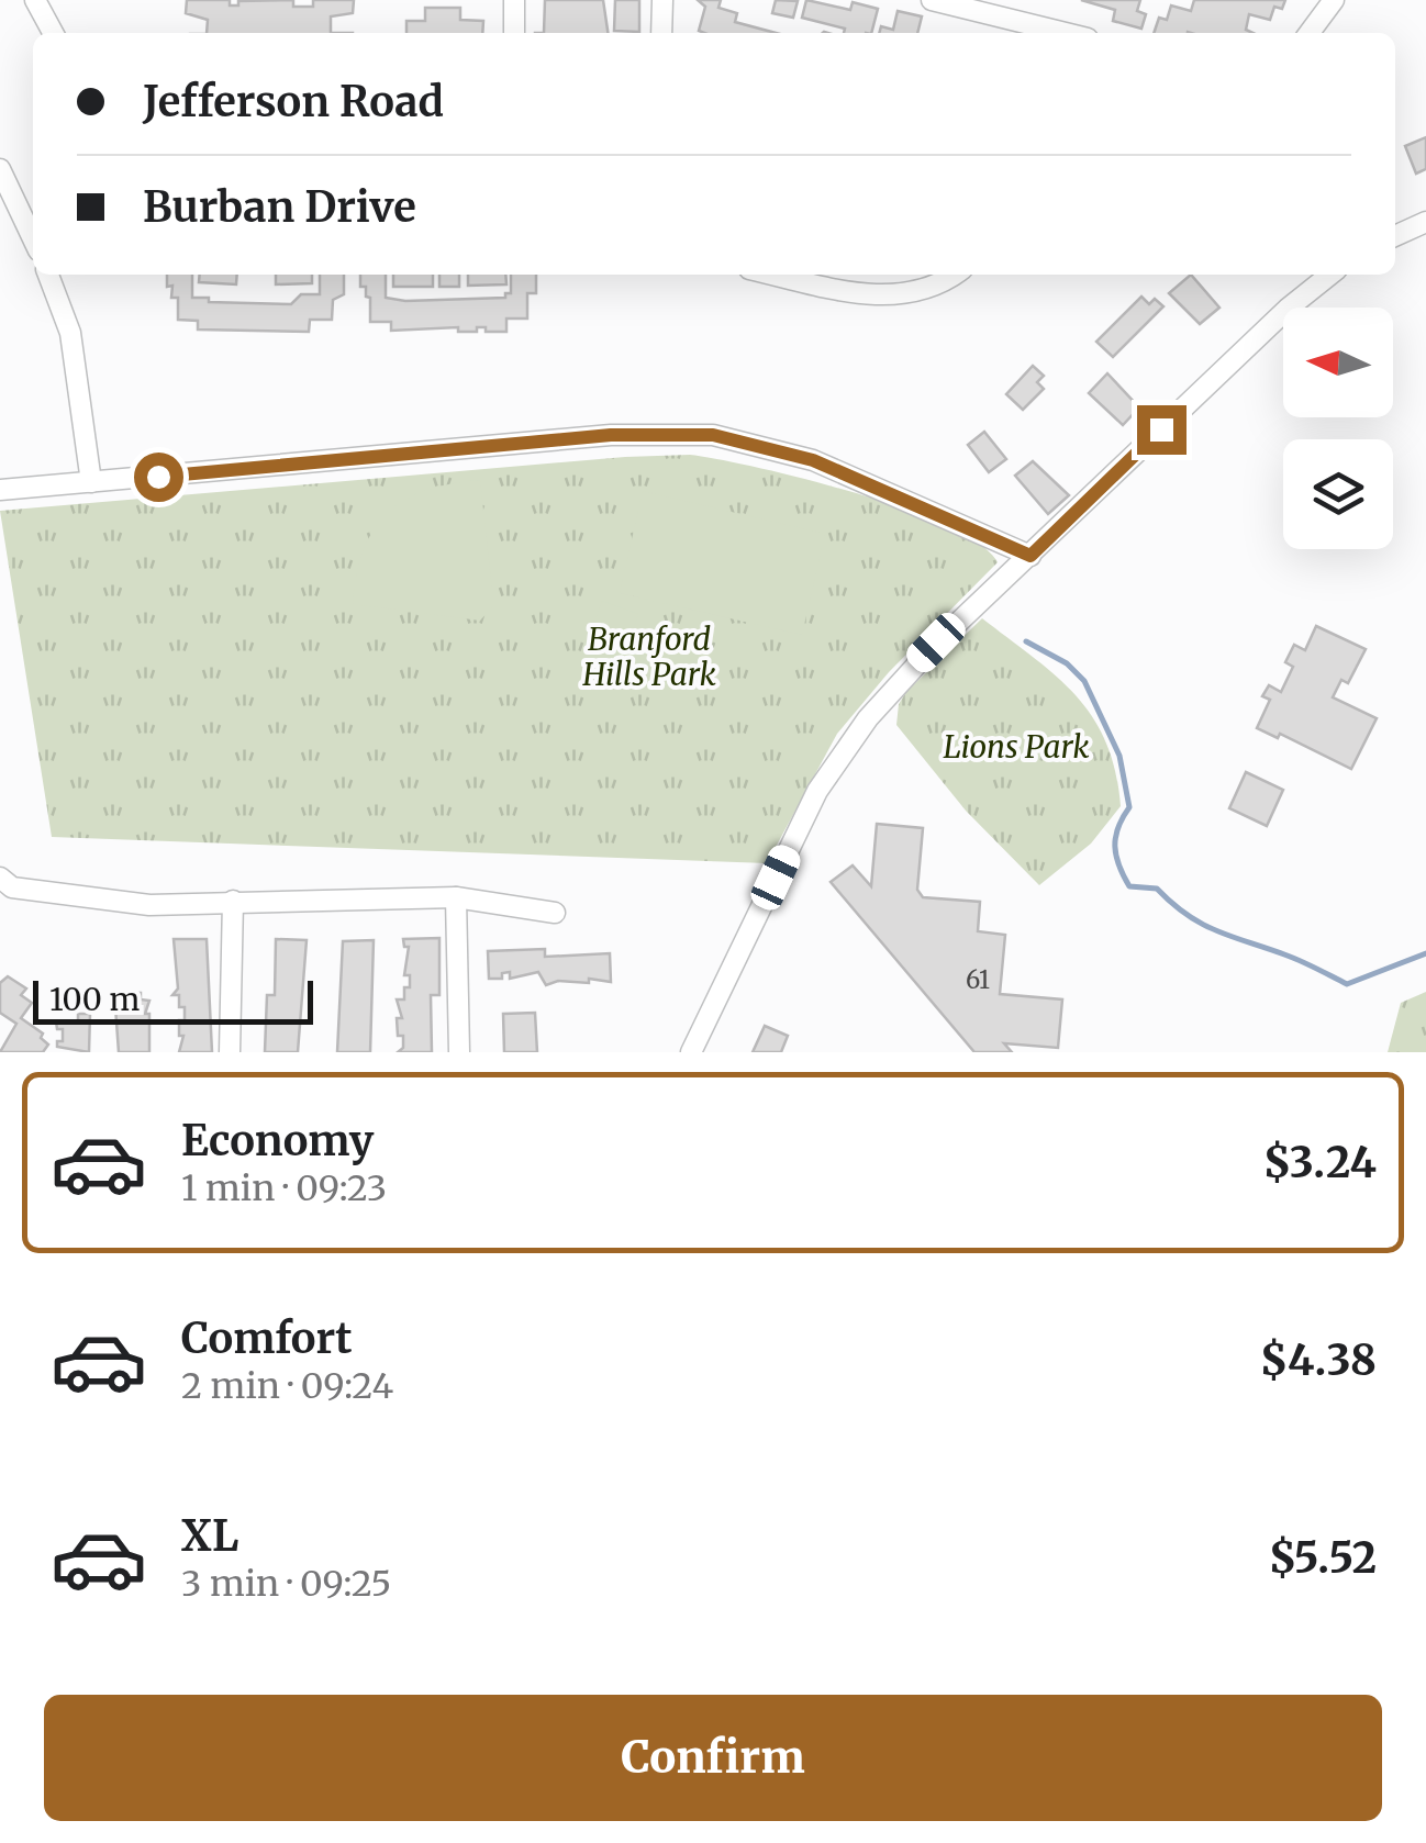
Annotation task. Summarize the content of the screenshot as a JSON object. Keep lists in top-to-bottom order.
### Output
{
  "parks": ["Branford Hills Park", "Lions Park"],
  "house_numbers": ["61"],
  "scale_bar": "100 m",
  "north": "left",
  "page": {
    "banner": ["Jefferson Road", "Burban Drive"],
    "scale": "100 m",
    "list": [
      {
        "name": "Economy",
        "note": "1 min · 09:23",
        "value": "$3.24"
      },
      {
        "name": "Comfort",
        "note": "2 min · 09:24",
        "value": "$4.38"
      },
      {
        "name": "XL",
        "note": "3 min · 09:25",
        "value": "$5.52"
      }
    ],
    "buttons": "Confirm"
  }
}
